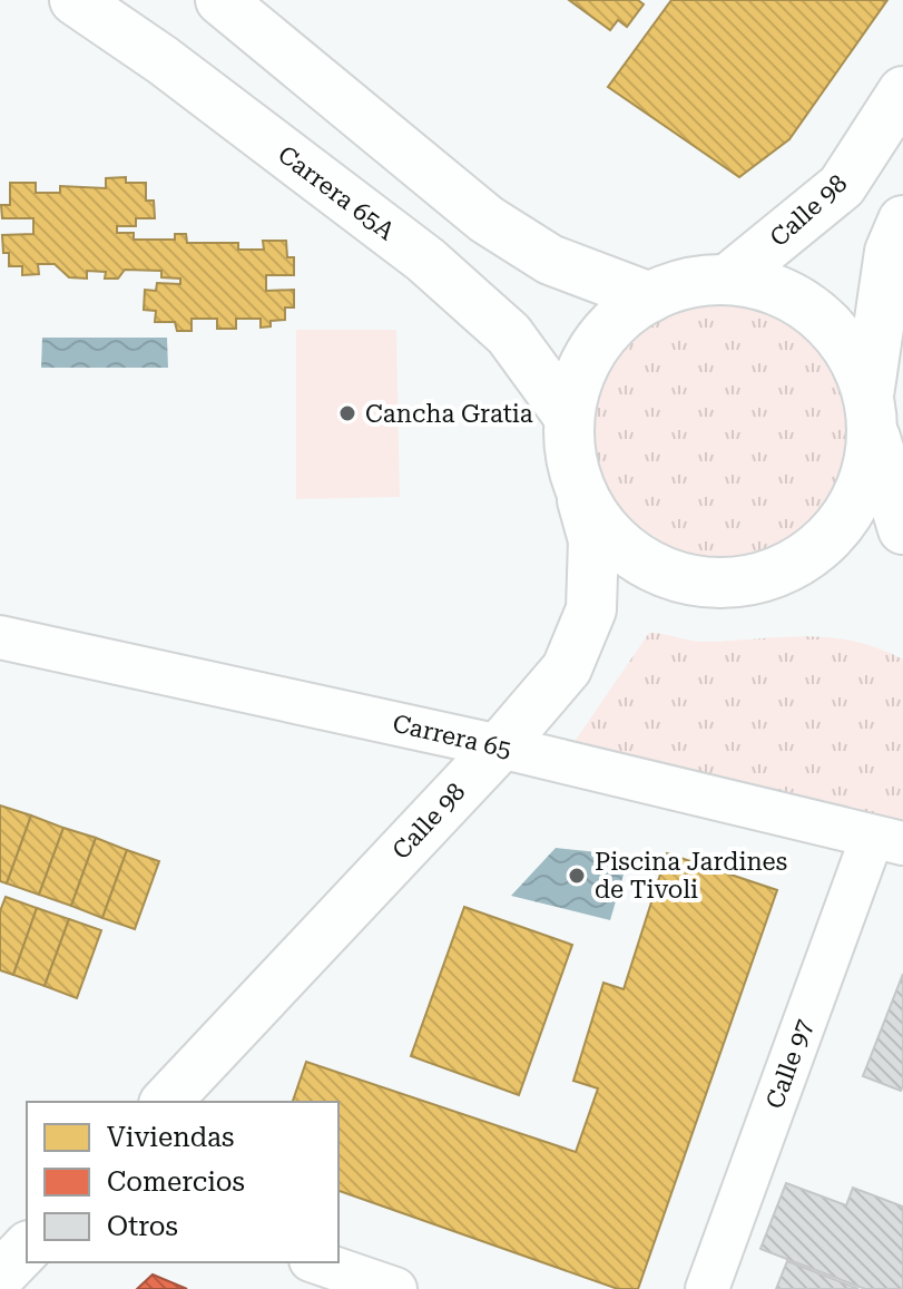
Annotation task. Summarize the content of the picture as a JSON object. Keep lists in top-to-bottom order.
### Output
{
  "streets": {
    "street": [
      "Carrera 65A",
      "Calle 98",
      "Carrera 65",
      "Calle 97"
    ]
  },
  "crossings": [
    ["Carrera 65A", "Calle 98"],
    ["Calle 98", "Carrera 65"],
    ["Carrera 65", "Calle 97"]
  ],
  "places": ["Cancha Gratia", "Piscina Jardines de Tivoli"],
  "legend": ["Viviendas", "Comercios", "Otros"]
}
